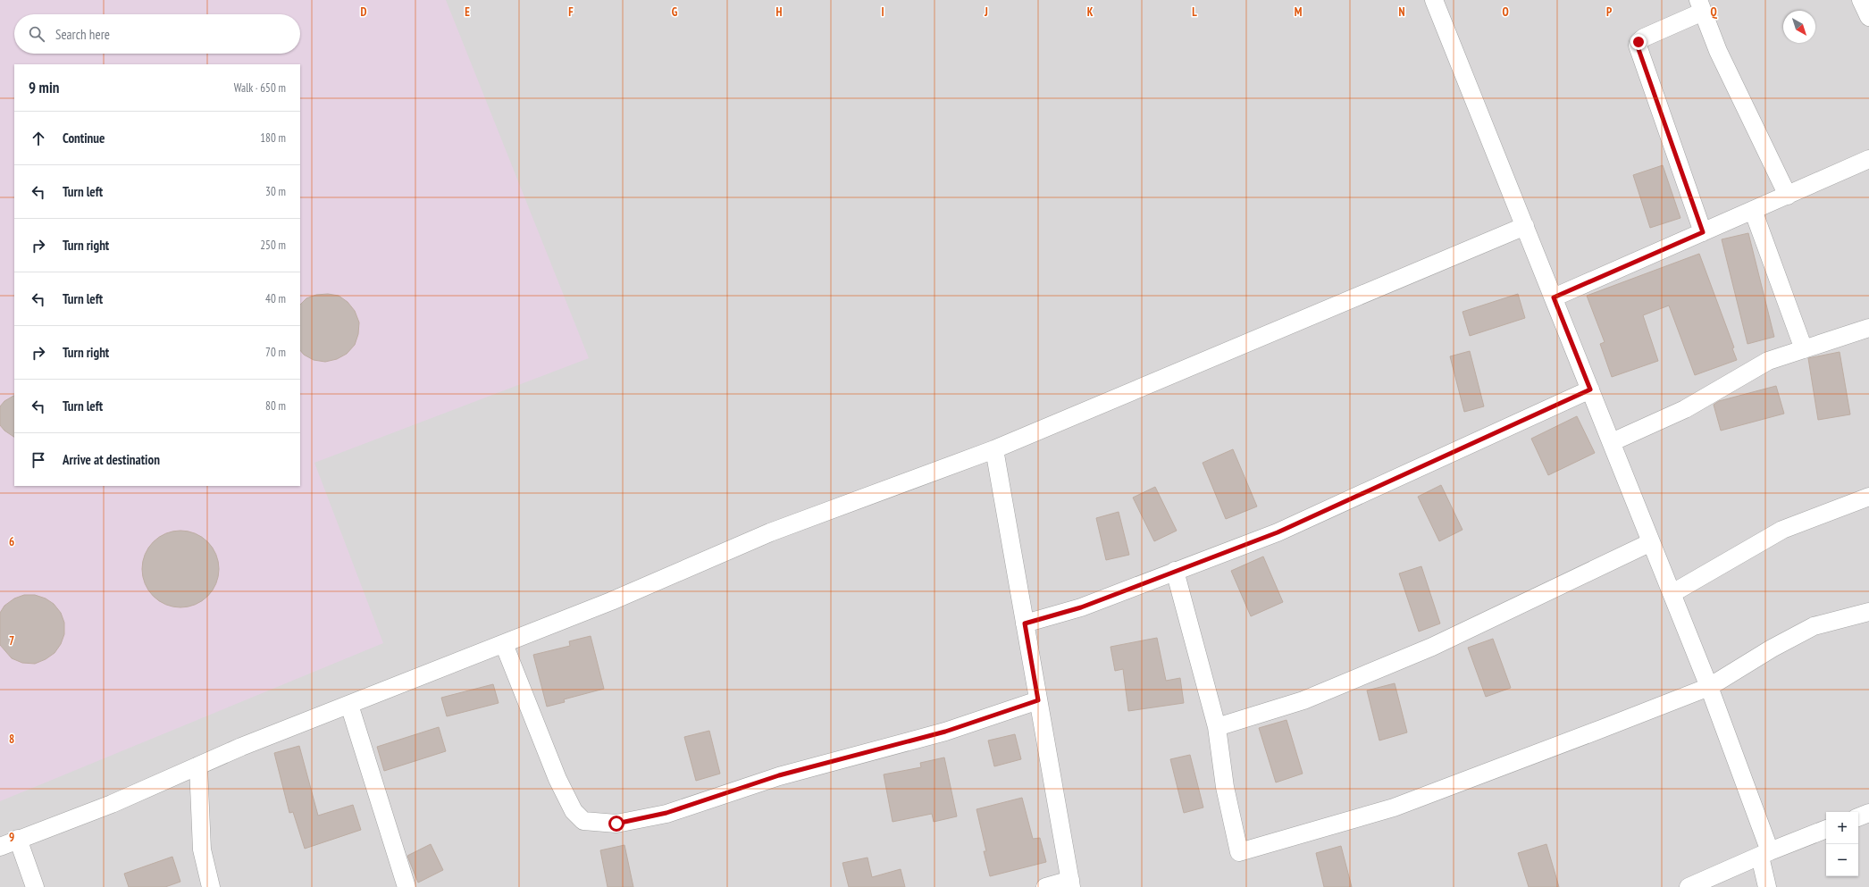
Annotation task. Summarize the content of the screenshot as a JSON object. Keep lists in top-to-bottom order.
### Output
{
  "north": "bottom right",
  "page": {
    "search": "Search here",
    "heading": ["9 min", "Walk · 650 m"],
    "list": [
      ["Continue", "180 m"],
      ["Turn left", "30 m"],
      ["Turn right", "250 m"],
      ["Turn left", "40 m"],
      ["Turn right", "70 m"],
      ["Turn left", "80 m"],
      "Arrive at destination"
    ],
    "map_buttons": ["+", "−"]
  },
  "grid": {
    "columns": [
      "D",
      "E",
      "F",
      "G",
      "H",
      "I",
      "J",
      "K",
      "L",
      "M",
      "N",
      "O",
      "P",
      "Q"
    ],
    "rows": [
      "6",
      "7",
      "8",
      "9"
    ]
  }
}
